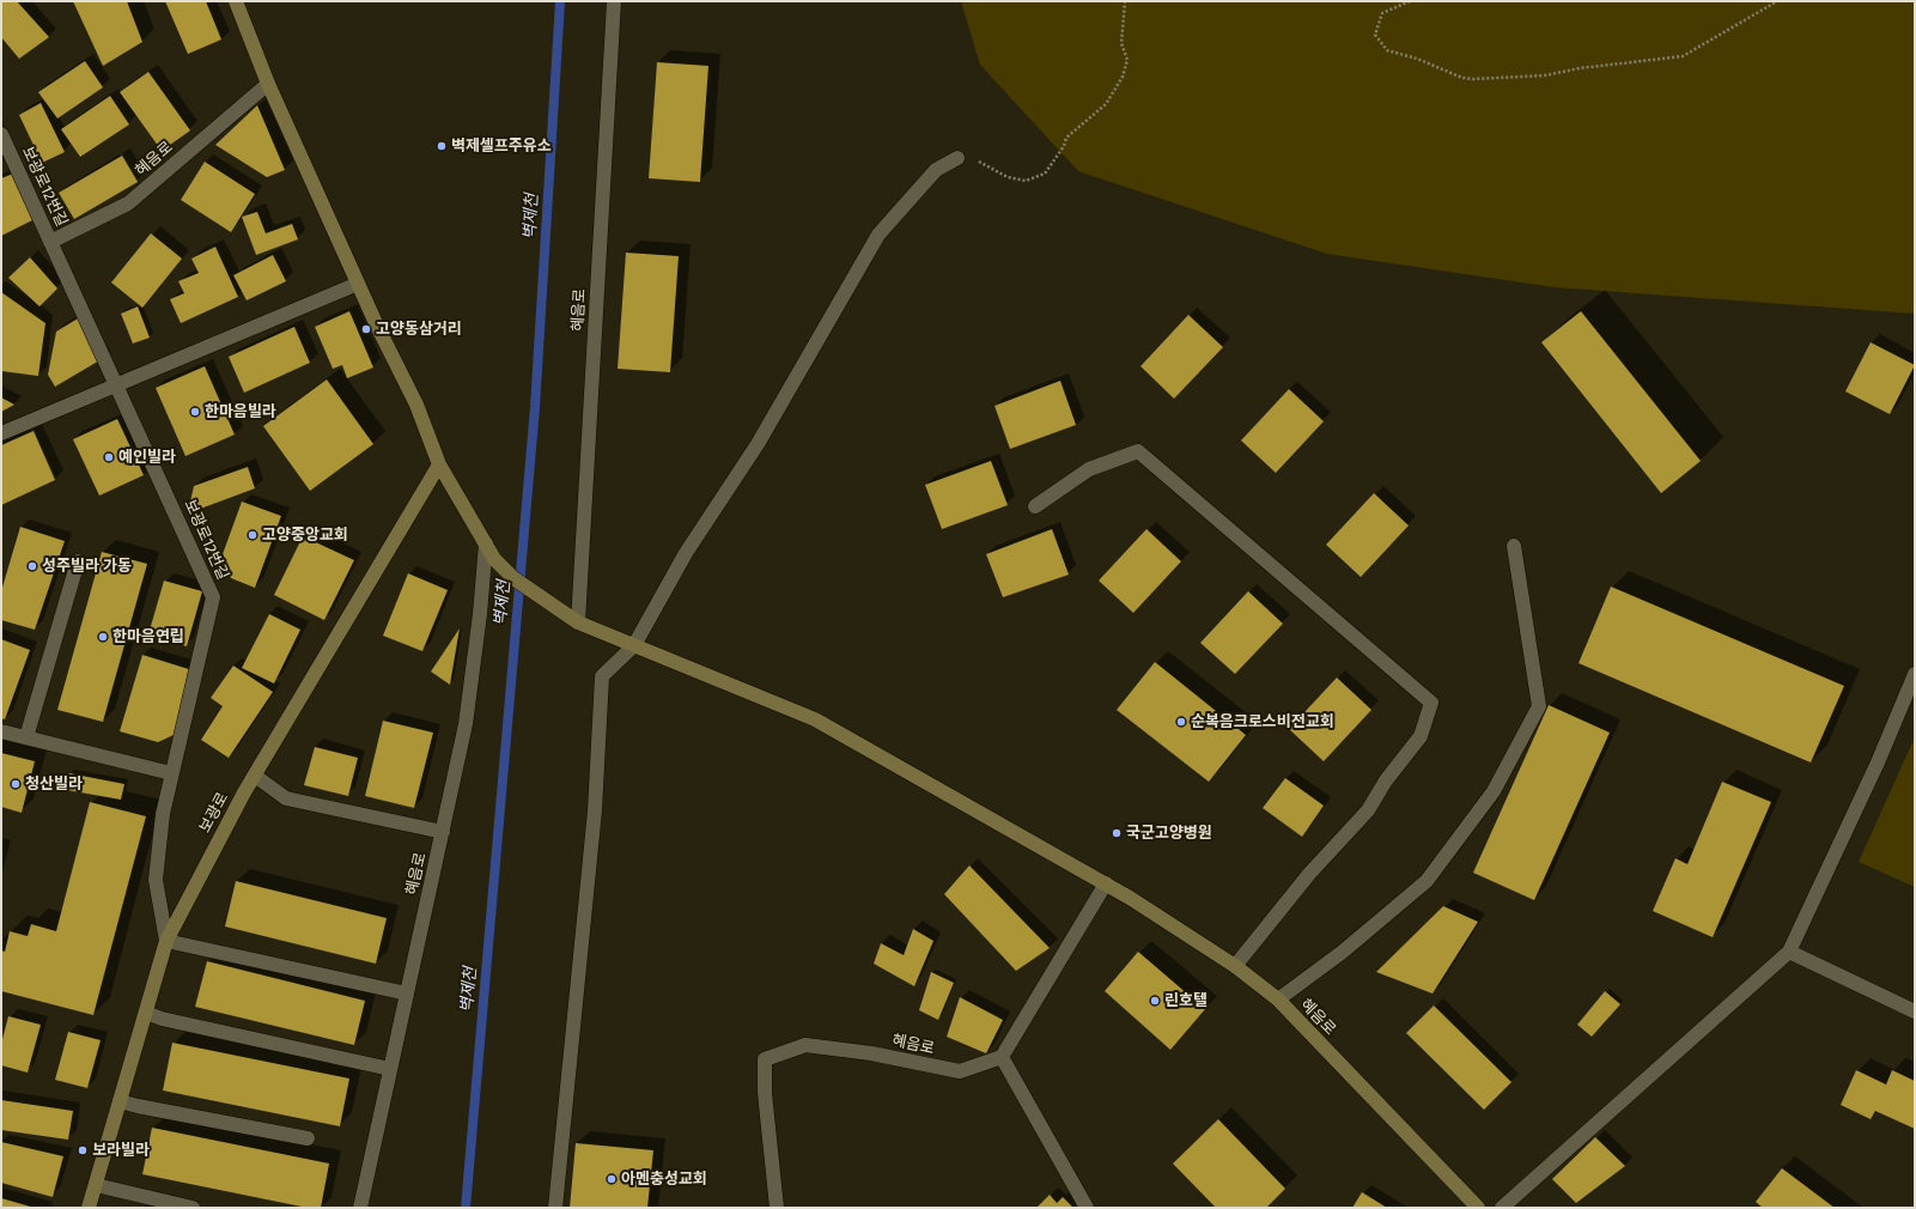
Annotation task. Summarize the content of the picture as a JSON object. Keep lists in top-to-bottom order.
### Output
{
  "streets": {
    "main road": ["혜음로", "보광로"],
    "street": ["보광로12번길"]
  },
  "crossings": [
    ["혜음로", "보광로12번길"],
    ["보광로12번길", "보광로"]
  ],
  "water": ["벽제천"],
  "places": [
    "벽제셀프주유소",
    "고양동삼거리",
    "한마음빌라",
    "예인빌라",
    "고양중앙교회",
    "성주빌라 가동",
    "한마음연립",
    "순복음크로스비전교회",
    "청산빌라",
    "국군고양병원",
    "린호텔",
    "보라빌라",
    "아멘충성교회"
  ]
}
